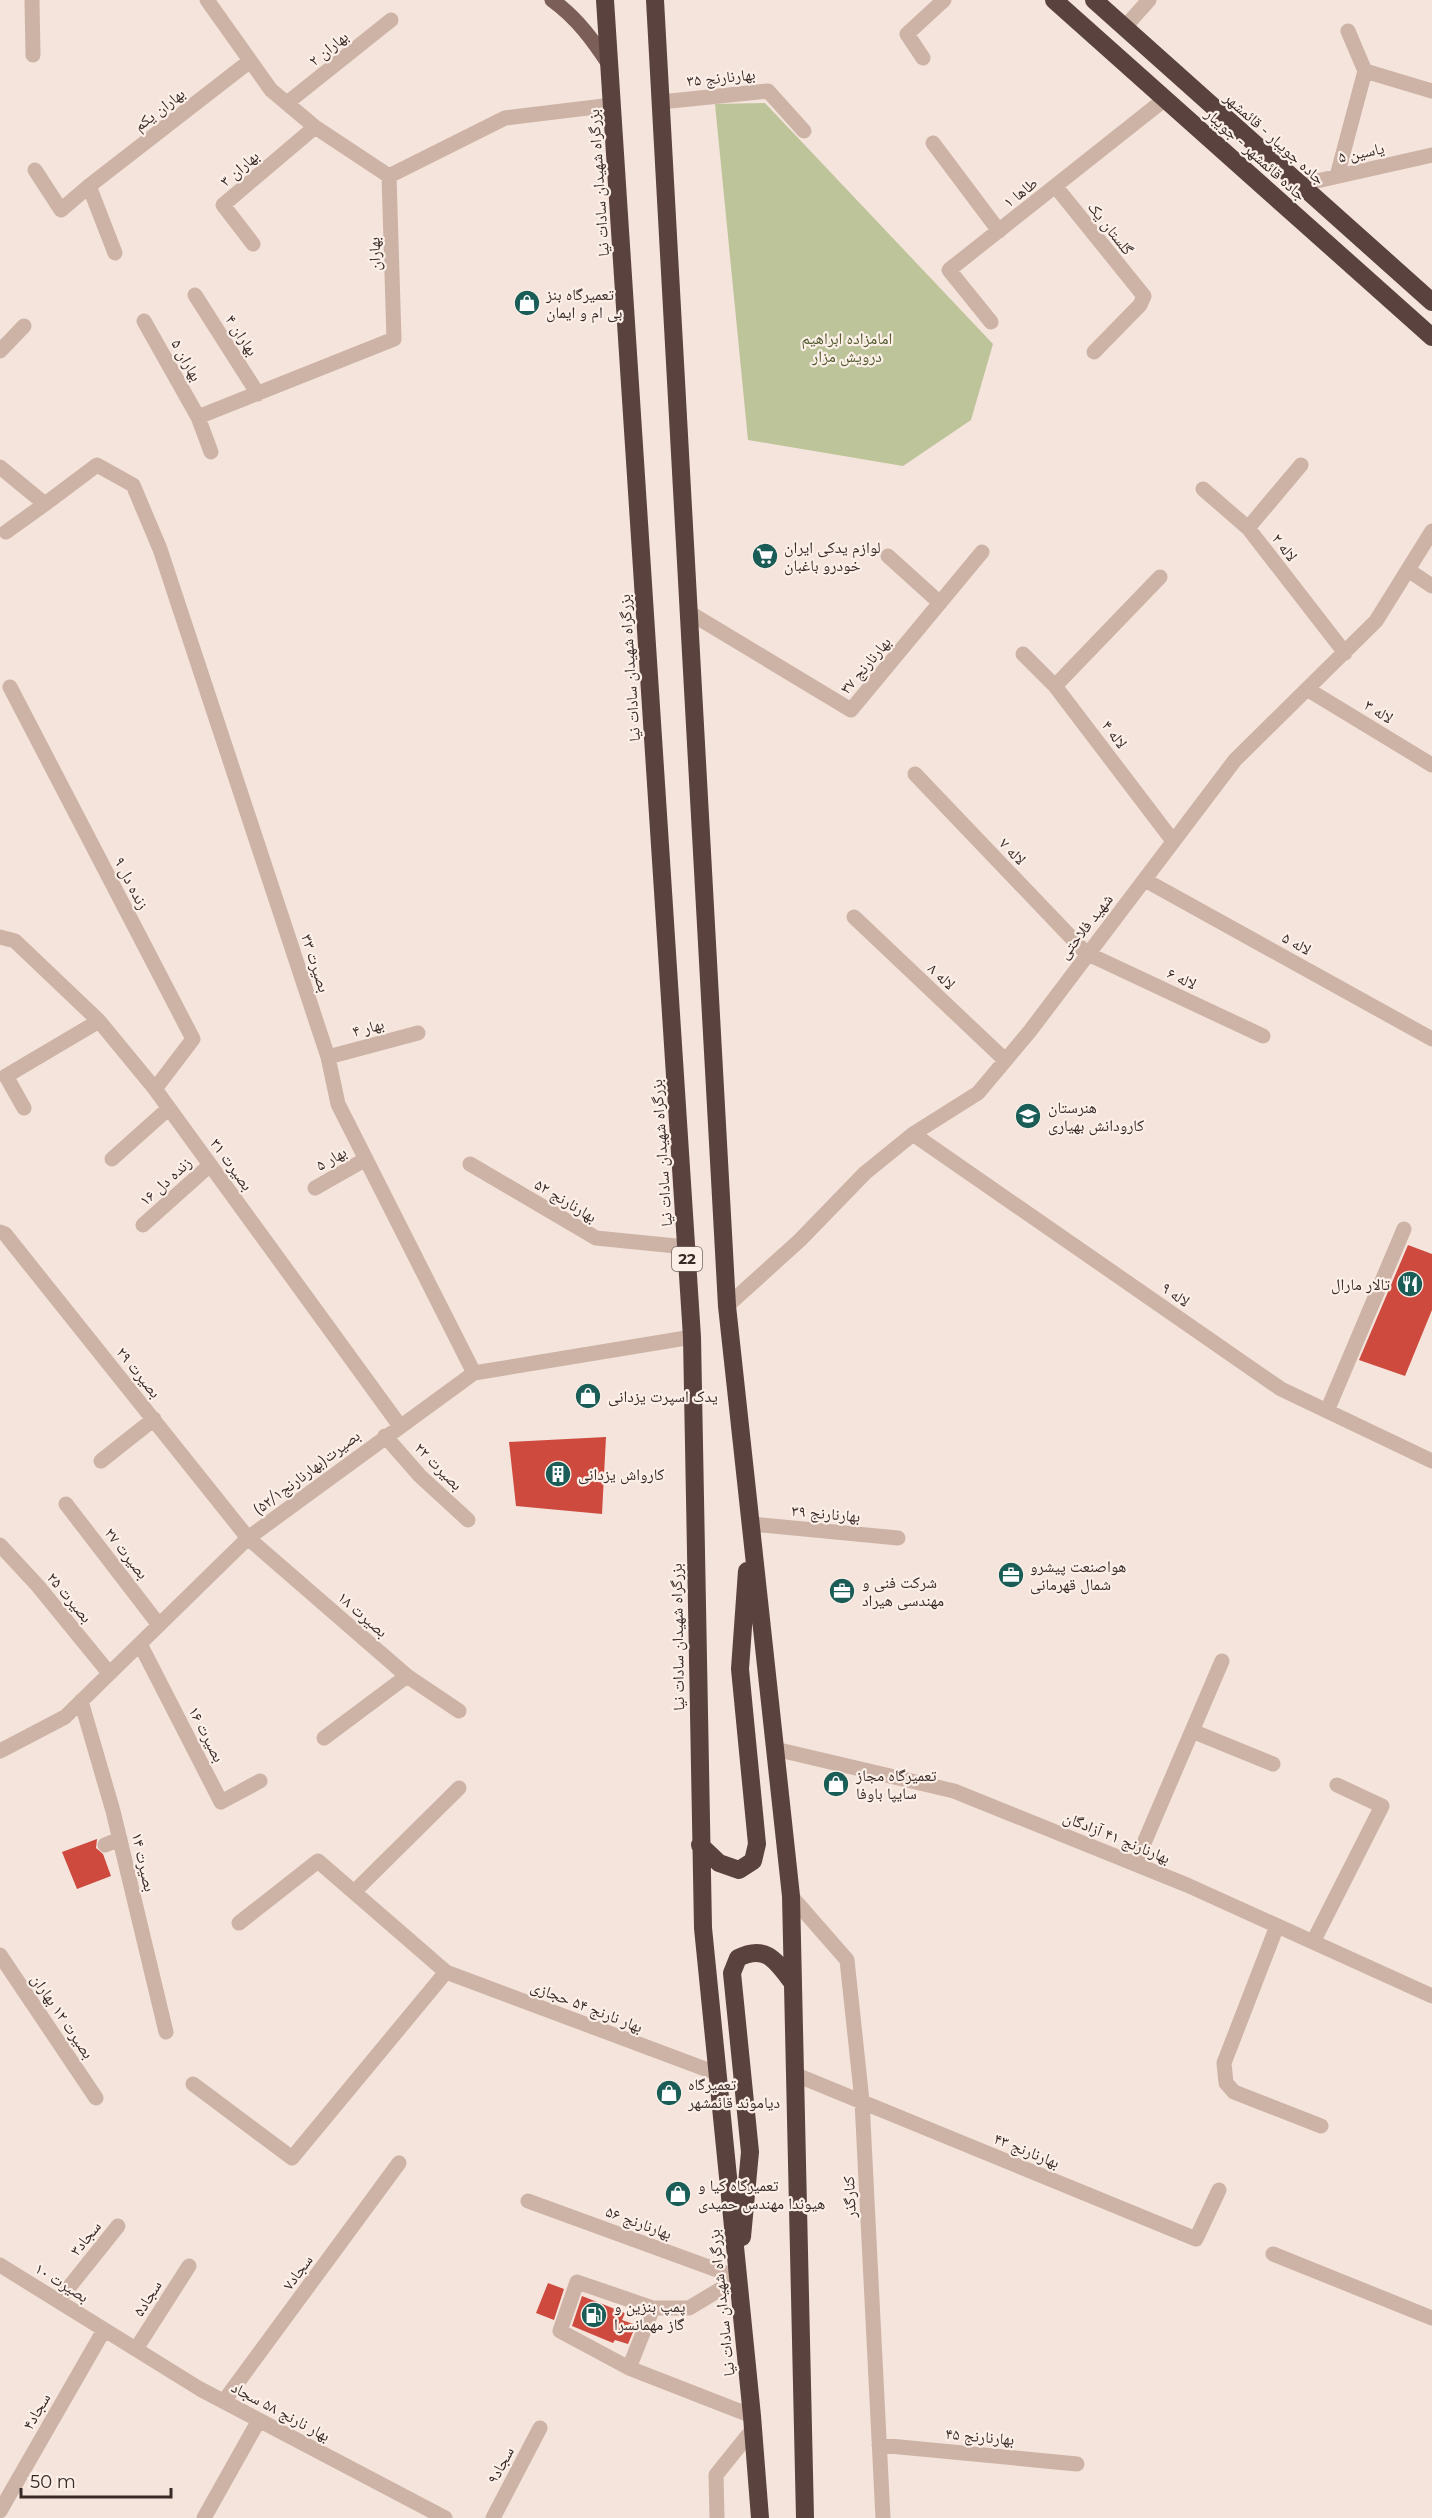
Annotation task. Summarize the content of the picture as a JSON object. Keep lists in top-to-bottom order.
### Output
{
  "streets": {
    "highway": [
      "جاده جویبار - قائمشهر",
      "جاده قائمشهر - جویبار",
      "بزرگراه شهیدان سادات نیا",
      "22"
    ],
    "street": [
      "بهاران ۲",
      "بهارنارنج ۳۵",
      "بهاران یکم",
      "یاسین ۵",
      "بهاران ۳",
      "طاها ۱",
      "گلستان یک",
      "بهاران",
      "بهاران ۴",
      "بهاران ۵",
      "لاله ۲",
      "بهارنارنج ۳۷",
      "لاله ۳",
      "لاله ۴",
      "لاله ۷",
      "زنده دل ۹",
      "شهید فلاحتی",
      "لاله ۵",
      "بصیرت ۳۳",
      "لاله ۸",
      "لاله ۶",
      "بهار ۴",
      "بهار ۵",
      "بصیرت ۳۱",
      "زنده دل ۱۶",
      "بهارنارنج ۵۲",
      "لاله ۹",
      "بصیرت ۲۹",
      "بصیرت ۲۲",
      "بصیرت(بهارنارنج۵۲/۱)",
      "بهارنارنج ۳۹",
      "بصیرت ۲۷",
      "بصیرت ۲۵",
      "بصیرت ۱۸",
      "بصیرت ۱۶",
      "بهارنارنج ۴۱ آزادگان",
      "بصیرت ۱۴",
      "بهار نارنج ۵۴ حجازی",
      "بصیرت ۱۲ بهاران",
      "بهارنارنج ۴۳",
      "کنارگذر",
      "بهارنارنج ۵۶",
      "سجاد۳",
      "سجاد۷",
      "بصیرت ۱۰",
      "سجاد۵",
      "سجاد۴",
      "بهار نارنج ۵۸ سجاد",
      "بهارنارنج ۴۵",
      "سجاد۹"
    ]
  },
  "crossings": [
    ["بهارنارنج ۳۵", "22"],
    ["جاده جویبار - قائمشهر", "یاسین ۵"],
    ["جاده قائمشهر - جویبار", "طاها ۱"],
    ["بزرگراه شهیدان سادات نیا", "بهارنارنج ۵۲"],
    ["بزرگراه شهیدان سادات نیا", "بصیرت(بهارنارنج۵۲/۱)"],
    ["بزرگراه شهیدان سادات نیا", "بهار نارنج ۵۴ حجازی"],
    ["بزرگراه شهیدان سادات نیا", "بهارنارنج ۵۶"],
    ["طاها ۱", "گلستان یک"],
    ["بهاران", "بهاران ۴"],
    ["بهاران", "بهاران ۵"],
    ["لاله ۲", "شهید فلاحتی"],
    ["بهارنارنج ۳۷", "22"],
    ["لاله ۳", "شهید فلاحتی"],
    ["لاله ۴", "شهید فلاحتی"],
    ["لاله ۷", "شهید فلاحتی"],
    ["لاله ۷", "لاله ۶"],
    ["زنده دل ۹", "بصیرت ۳۱"],
    ["شهید فلاحتی", "لاله ۵"],
    ["شهید فلاحتی", "لاله ۸"],
    ["شهید فلاحتی", "لاله ۶"],
    ["شهید فلاحتی", "22"],
    ["شهید فلاحتی", "لاله ۹"],
    ["بصیرت ۳۳", "بهار ۴"],
    ["بصیرت ۳۳", "بهار ۵"],
    ["بصیرت ۳۳", "بصیرت(بهارنارنج۵۲/۱)"],
    ["بصیرت ۳۱", "زنده دل ۱۶"],
    ["بصیرت ۳۱", "بصیرت(بهارنارنج۵۲/۱)"],
    ["22", "بهارنارنج ۳۹"],
    ["22", "بهارنارنج ۴۱ آزادگان"],
    ["22", "بهارنارنج ۴۳"],
    ["22", "کنارگذر"],
    ["بصیرت ۲۹", "بصیرت(بهارنارنج۵۲/۱)"],
    ["بصیرت ۲۹", "بصیرت ۱۸"],
    ["بصیرت ۲۲", "بصیرت(بهارنارنج۵۲/۱)"],
    ["بصیرت(بهارنارنج۵۲/۱)", "بصیرت ۲۷"],
    ["بصیرت(بهارنارنج۵۲/۱)", "بصیرت ۲۵"],
    ["بصیرت(بهارنارنج۵۲/۱)", "بصیرت ۱۸"],
    ["بصیرت(بهارنارنج۵۲/۱)", "بصیرت ۱۶"],
    ["بصیرت(بهارنارنج۵۲/۱)", "بصیرت ۱۴"],
    ["بهارنارنج ۴۳", "کنارگذر"],
    ["کنارگذر", "بهارنارنج ۴۵"],
    ["سجاد۳", "بصیرت ۱۰"],
    ["سجاد۷", "بهار نارنج ۵۸ سجاد"],
    ["بصیرت ۱۰", "سجاد۴"],
    ["بصیرت ۱۰", "بهار نارنج ۵۸ سجاد"],
    ["سجاد۵", "بهار نارنج ۵۸ سجاد"],
    ["سجاد۴", "بهار نارنج ۵۸ سجاد"]
  ],
  "parks": ["امامزاده ابراهیم درویش مزار"],
  "places": {
    "shop": [
      "تعمیرگاه بنز بی ام و ایمان",
      "یدک اسپرت یزدانی",
      "تعمیرگاه مجاز سایپا باوفا",
      "تعمیرگاه دیاموند قائمشهر",
      "تعمیرگاه کیا و هیوندا مهندس حمیدی"
    ],
    "supermarket": ["لوازم یدکی ایران خودرو باغبان"],
    "school or university": ["هنرستان کارودانش بهیاری"],
    "restaurant": ["تالار مارال"],
    "building": ["کارواش یزدانی"],
    "office": ["هواصنعت پیشرو شمال قهرمانی", "شرکت فنی و مهندسی هیراد"],
    "fuel station": ["پمپ بنزین و گاز مهمانسرا"]
  },
  "scale_bar": "50 m"
}
